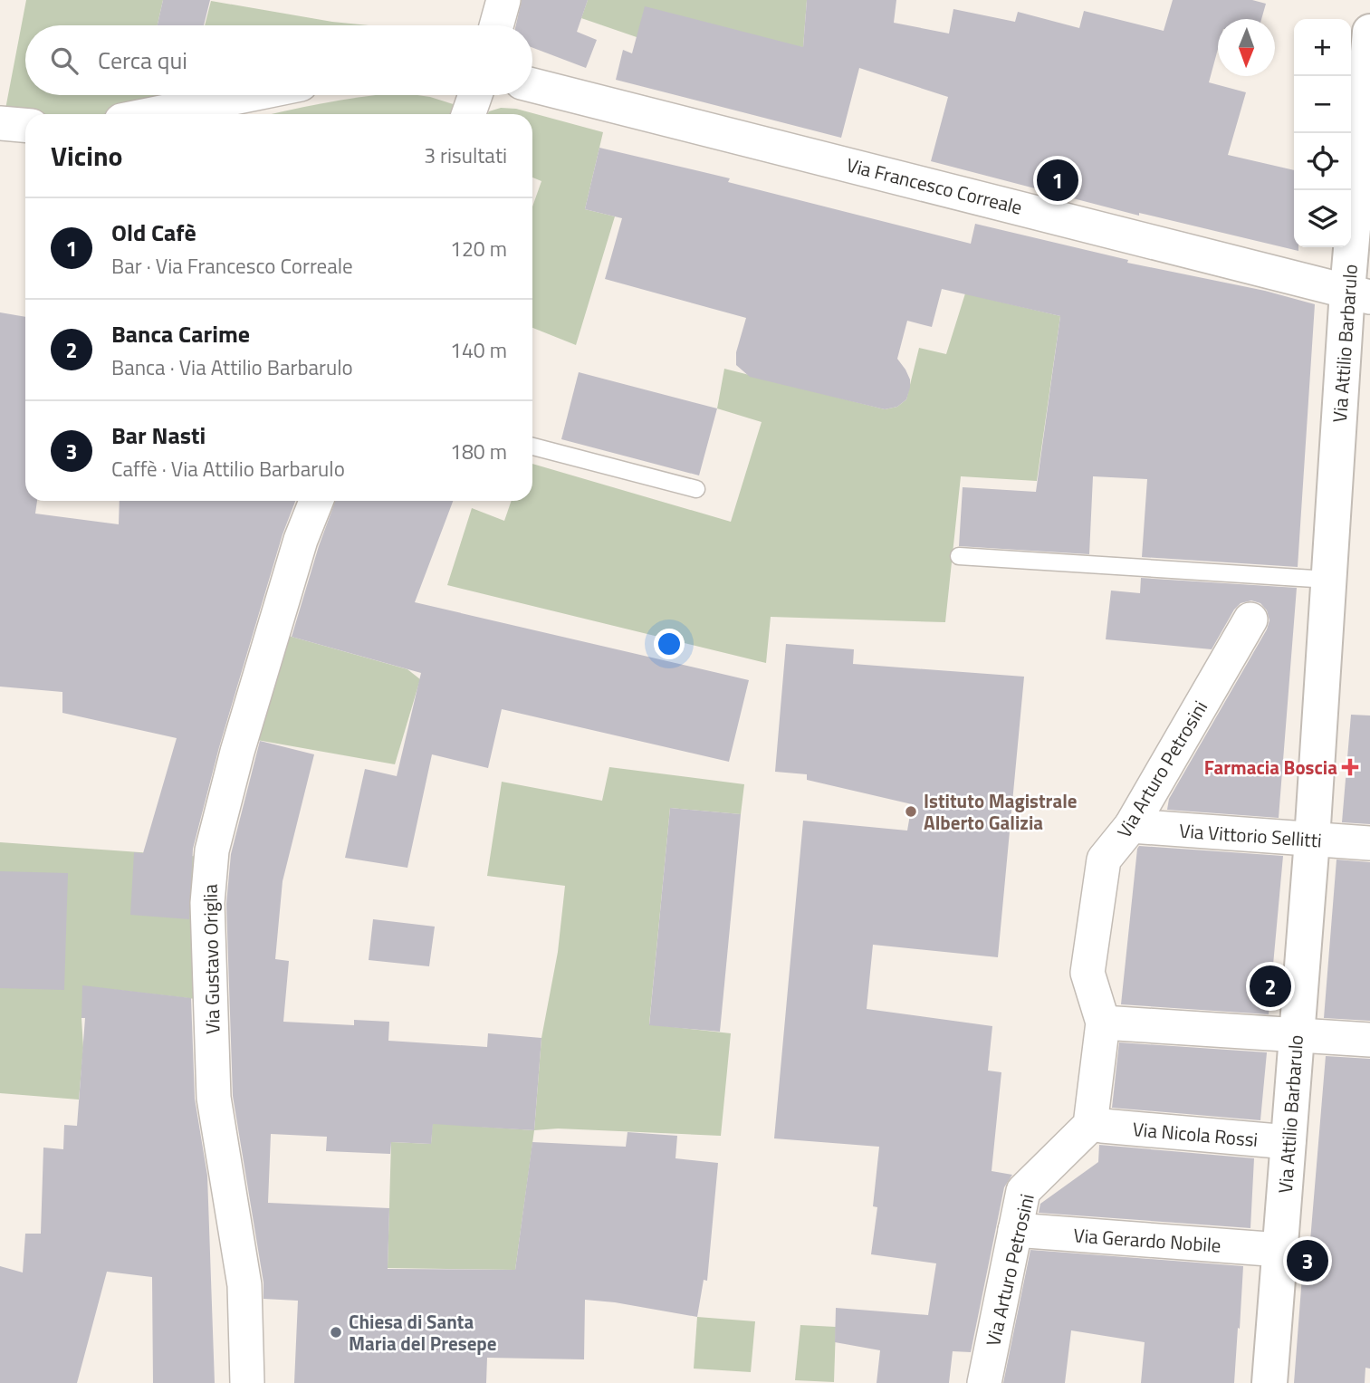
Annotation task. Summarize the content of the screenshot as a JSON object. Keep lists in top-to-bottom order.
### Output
{
  "streets": {
    "street": [
      "Via Francesco Correale",
      "Via Attilio Barbarulo",
      "Via Arturo Petrosini",
      "Via Vittorio Sellitti",
      "Via Gustavo Origlia",
      "Via Nicola Rossi",
      "Via Gerardo Nobile"
    ]
  },
  "crossings": [
    ["Via Francesco Correale", "Via Attilio Barbarulo"],
    ["Via Attilio Barbarulo", "Via Vittorio Sellitti"],
    ["Via Attilio Barbarulo", "Via Nicola Rossi"],
    ["Via Attilio Barbarulo", "Via Gerardo Nobile"],
    ["Via Arturo Petrosini", "Via Vittorio Sellitti"],
    ["Via Arturo Petrosini", "Via Gerardo Nobile"]
  ],
  "places": {
    "health": ["Farmacia Boscia"],
    "other": ["Istituto Magistrale Alberto Galizia", "Chiesa di Santa Maria del Presepe"]
  },
  "north": "bottom",
  "page": {
    "map_buttons": ["+", "−"],
    "search": "Cerca qui",
    "heading": ["Vicino", "3 risultati"],
    "pins": ["1", "2", "3"],
    "list": [
      {
        "mark": "1",
        "name": "Old Cafè",
        "note": "Bar · Via Francesco Correale",
        "value": "120 m"
      },
      {
        "mark": "2",
        "name": "Banca Carime",
        "note": "Banca · Via Attilio Barbarulo",
        "value": "140 m"
      },
      {
        "mark": "3",
        "name": "Bar Nasti",
        "note": "Caffè · Via Attilio Barbarulo",
        "value": "180 m"
      }
    ]
  }
}
